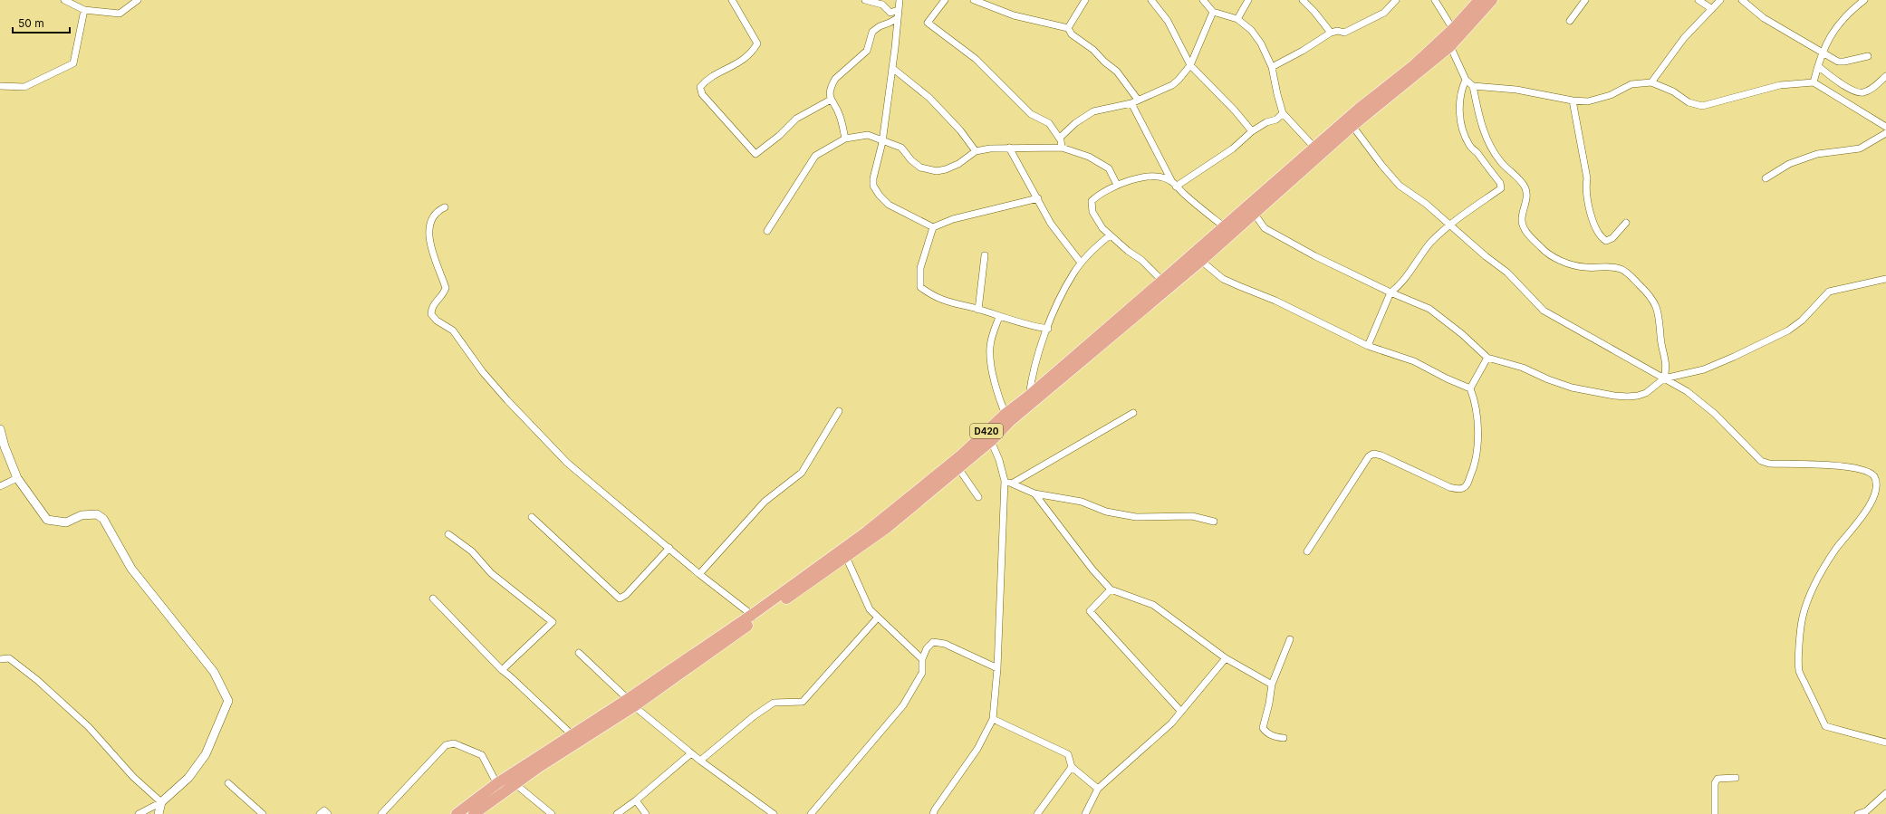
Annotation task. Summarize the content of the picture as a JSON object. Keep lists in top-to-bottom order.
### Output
{
  "streets": {
    "highway": ["D420"]
  },
  "scale_bar": "50 m"
}
